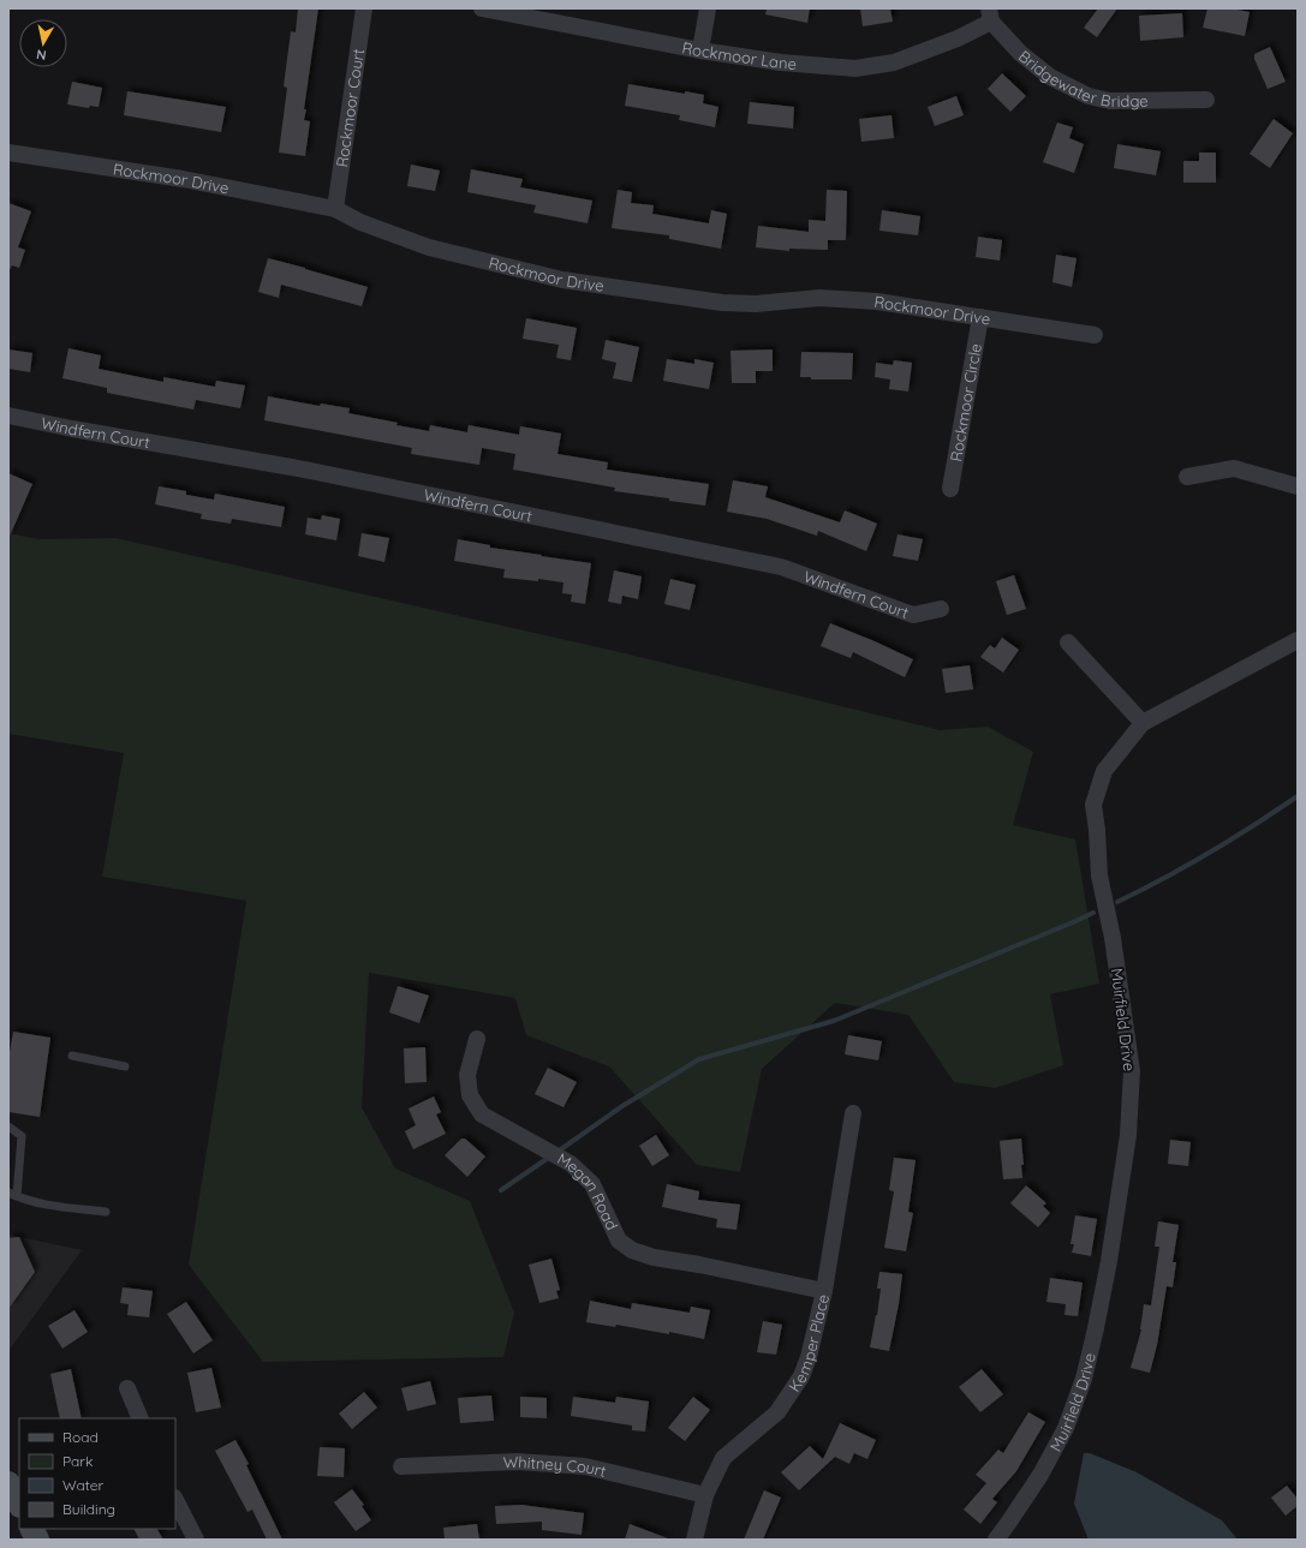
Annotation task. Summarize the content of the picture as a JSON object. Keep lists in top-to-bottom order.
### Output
{
  "streets": {
    "street": [
      "Rockmoor Lane",
      "Bridgewater Bridge",
      "Rockmoor Court",
      "Rockmoor Drive",
      "Rockmoor Circle",
      "Windfern Court",
      "Muirfield Drive",
      "Megan Road",
      "Kemper Place",
      "Whitney Court"
    ]
  },
  "crossings": [
    ["Rockmoor Lane", "Bridgewater Bridge"],
    ["Rockmoor Court", "Rockmoor Drive"],
    ["Rockmoor Drive", "Rockmoor Circle"],
    ["Megan Road", "Kemper Place"],
    ["Kemper Place", "Whitney Court"]
  ],
  "legend": [
    "Road",
    "Park",
    "Water",
    "Building"
  ],
  "north": "bottom"
}
